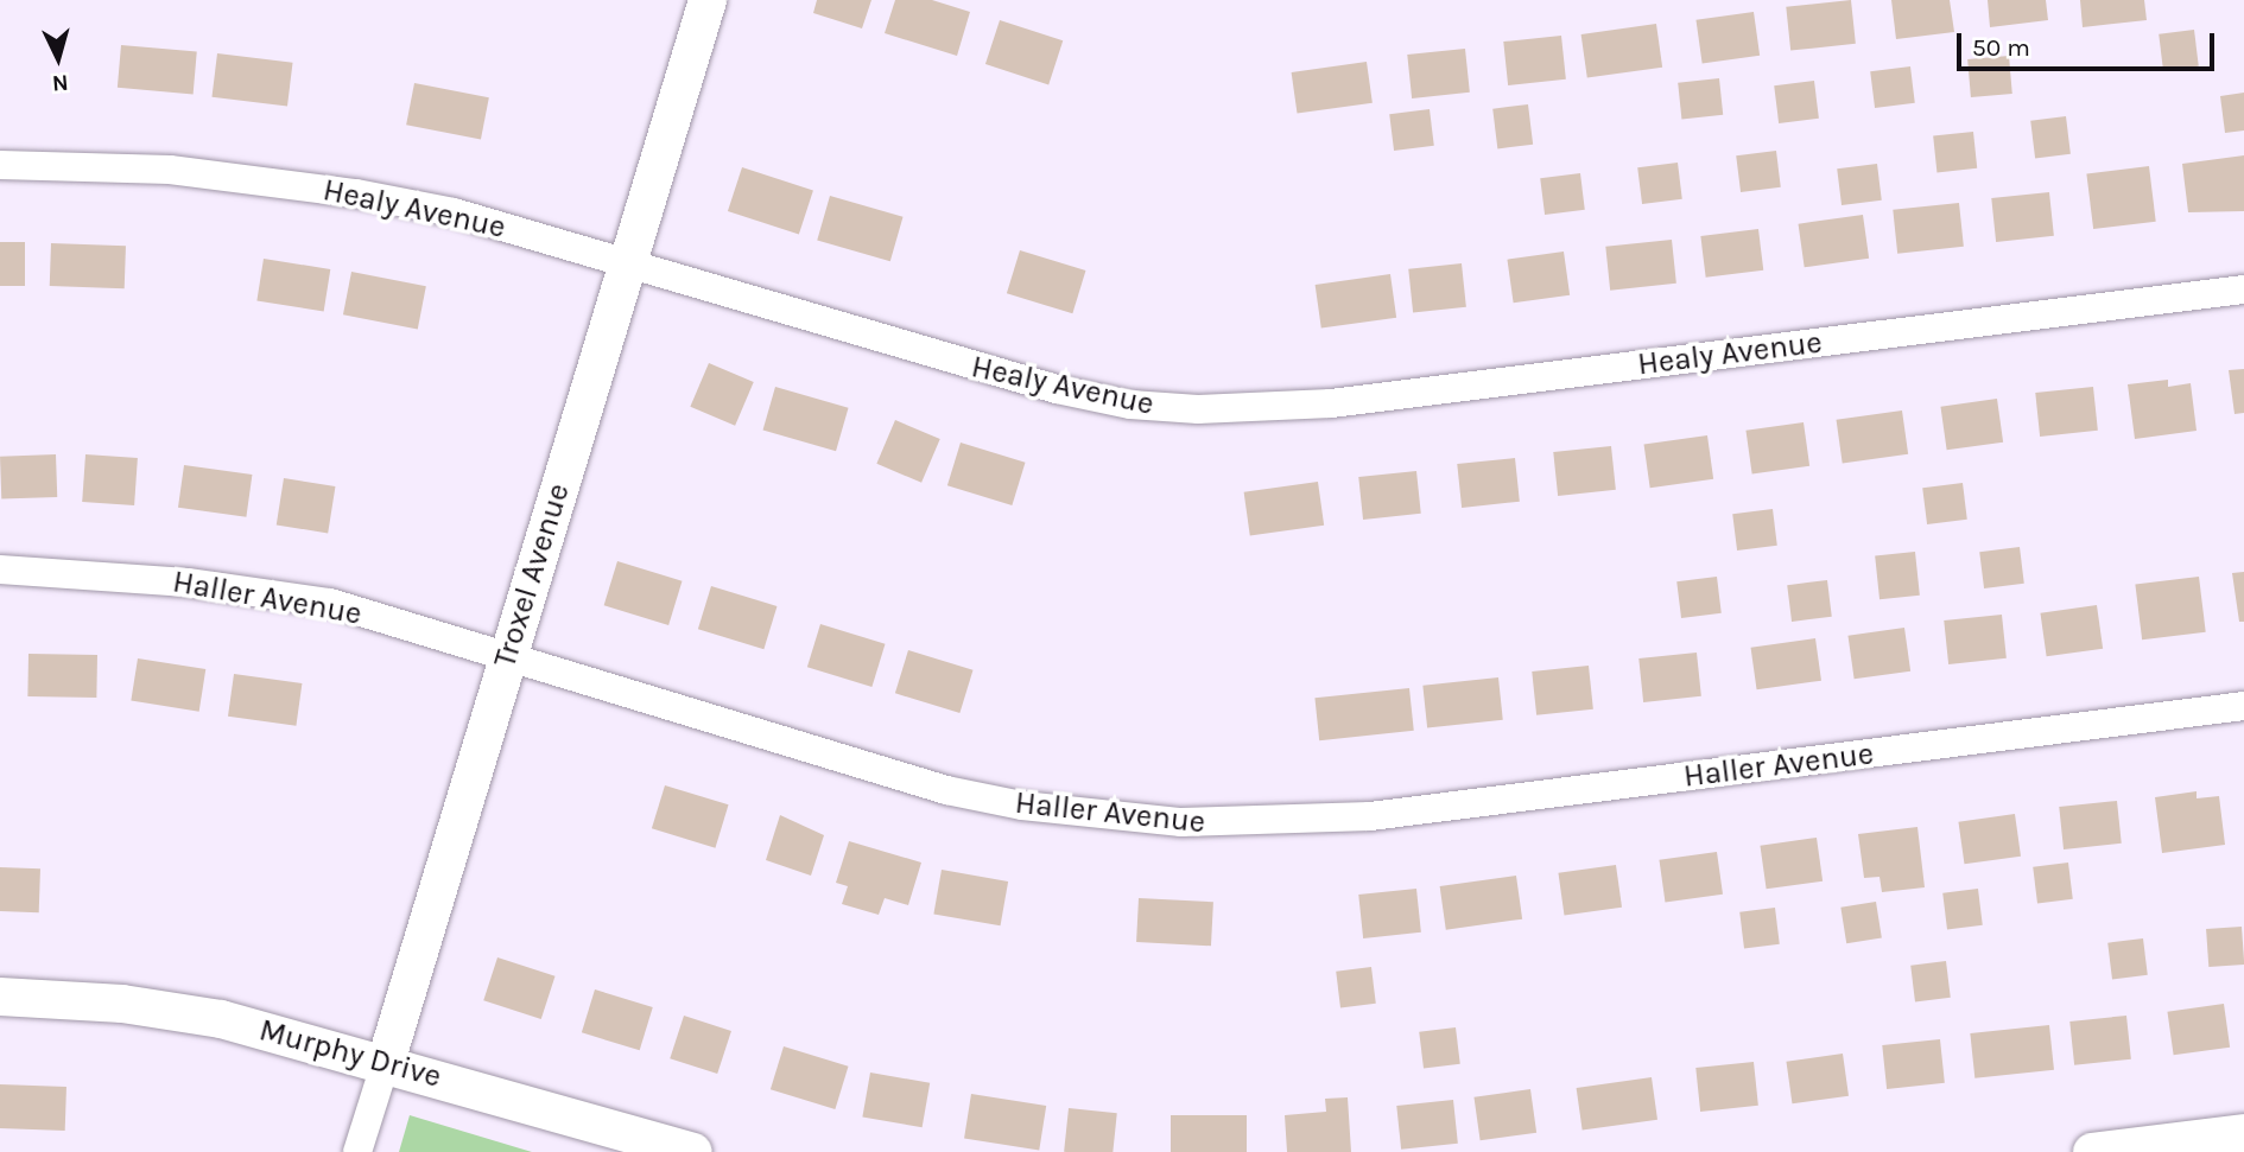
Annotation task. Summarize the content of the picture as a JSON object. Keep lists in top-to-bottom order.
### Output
{
  "streets": {
    "street": [
      "Healy Avenue",
      "Troxel Avenue",
      "Haller Avenue",
      "Murphy Drive"
    ]
  },
  "crossings": [
    ["Healy Avenue", "Troxel Avenue"],
    ["Troxel Avenue", "Haller Avenue"],
    ["Troxel Avenue", "Murphy Drive"]
  ],
  "scale_bar": "50 m",
  "north": "bottom"
}
